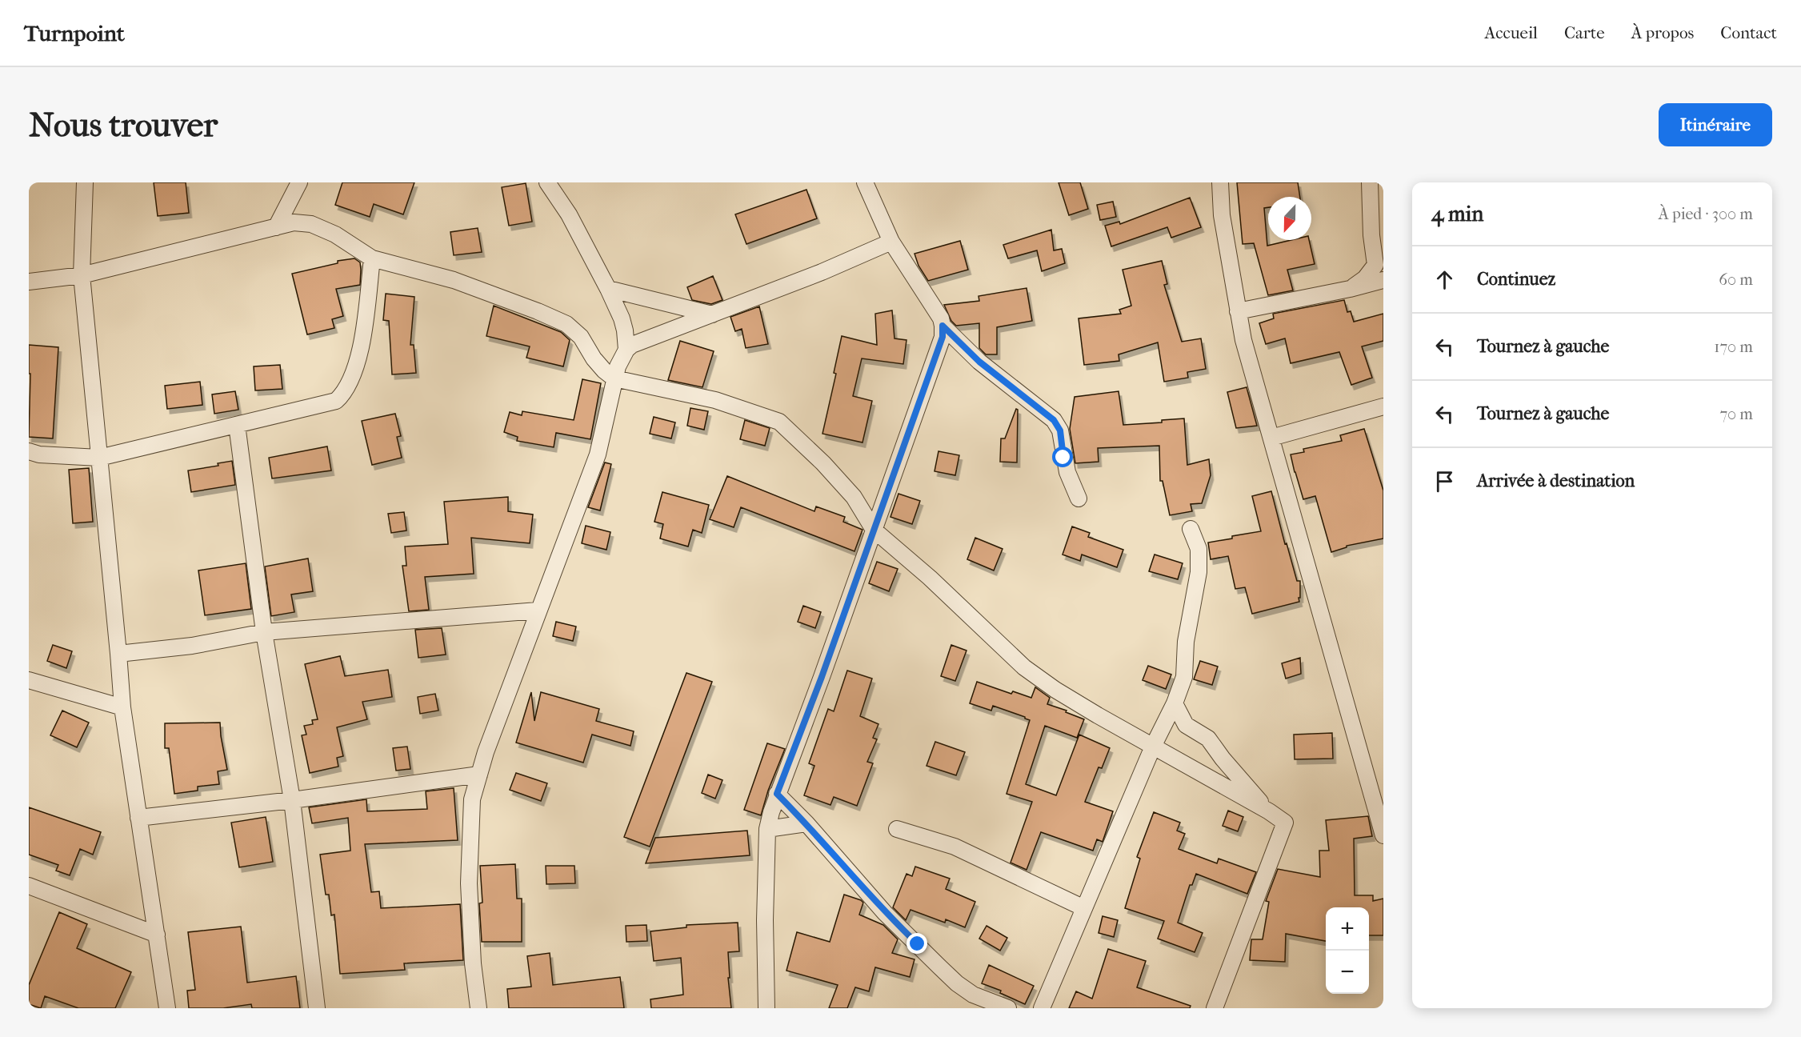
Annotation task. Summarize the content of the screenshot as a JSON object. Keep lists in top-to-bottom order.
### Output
{
  "north": "bottom",
  "page": {
    "header": "Turnpoint",
    "nav": [
      "Accueil",
      "Carte",
      "À propos",
      "Contact"
    ],
    "buttons": "Itinéraire",
    "title": "Nous trouver",
    "heading": ["4 min", "À pied · 300 m"],
    "list": [
      ["Continuez", "60 m"],
      ["Tournez à gauche", "170 m"],
      ["Tournez à gauche", "70 m"],
      "Arrivée à destination"
    ],
    "map_buttons": ["+", "−"]
  }
}
